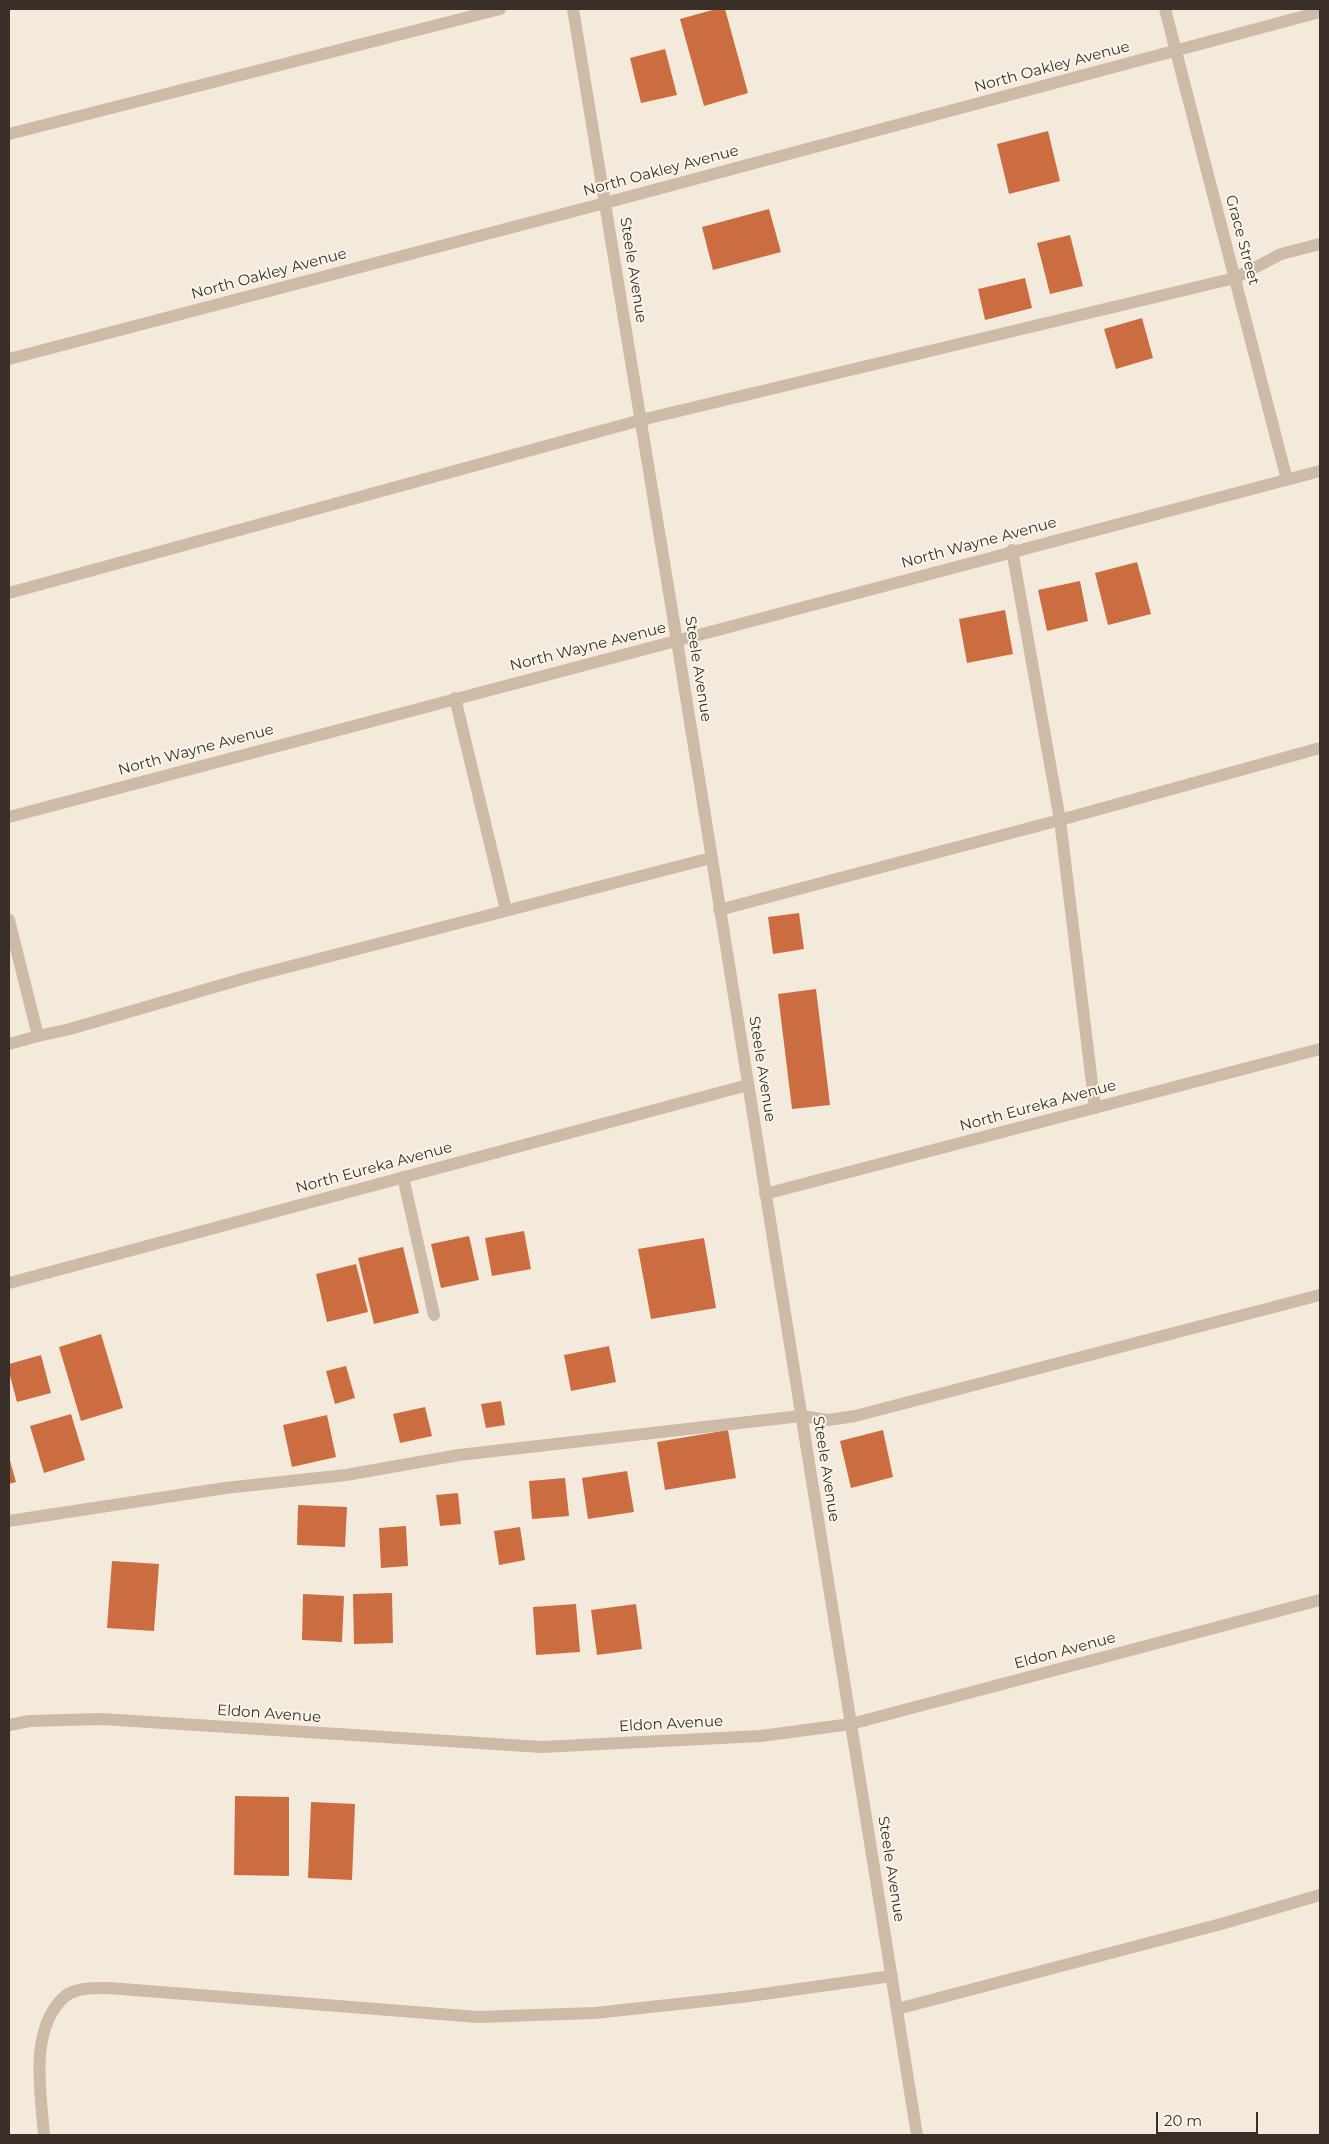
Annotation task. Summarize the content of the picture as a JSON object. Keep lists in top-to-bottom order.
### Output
{
  "streets": {
    "street": [
      "North Oakley Avenue",
      "Grace Street",
      "Steele Avenue",
      "North Wayne Avenue",
      "North Eureka Avenue",
      "Eldon Avenue"
    ]
  },
  "crossings": [
    ["North Oakley Avenue", "Grace Street"],
    ["North Oakley Avenue", "Steele Avenue"],
    ["Grace Street", "North Wayne Avenue"],
    ["Steele Avenue", "North Wayne Avenue"],
    ["Steele Avenue", "North Eureka Avenue"],
    ["Steele Avenue", "Eldon Avenue"]
  ],
  "scale_bar": "20 m"
}
